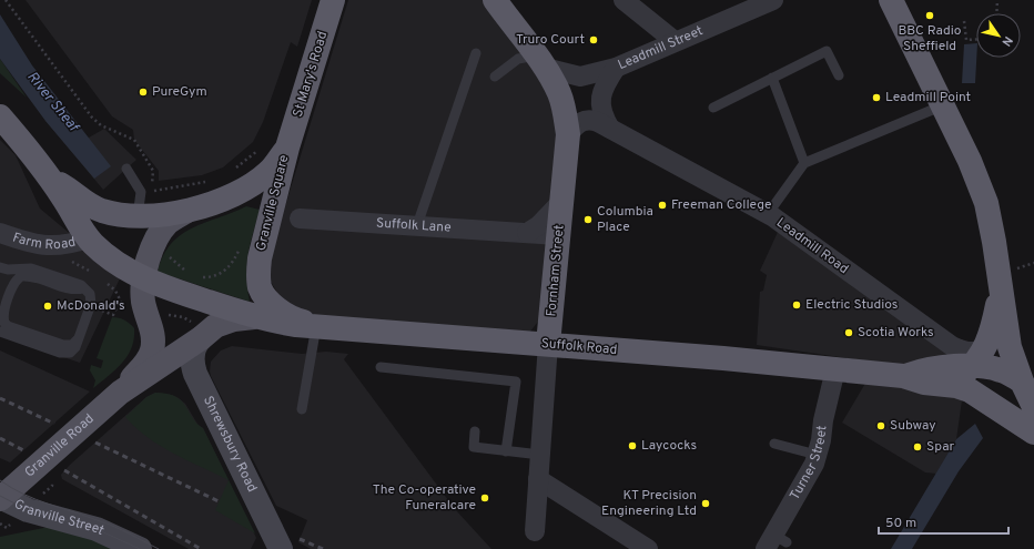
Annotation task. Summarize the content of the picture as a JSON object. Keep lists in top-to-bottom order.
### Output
{
  "streets": {
    "highway": [
      "St Mary's Road",
      "Granville Square",
      "Fornham Street",
      "Suffolk Road"
    ],
    "main road": ["Shrewsbury Road", "Granville Road", "Granville Street"],
    "street": [
      "Leadmill Street",
      "Suffolk Lane",
      "Farm Road",
      "Leadmill Road",
      "Turner Street"
    ]
  },
  "crossings": [
    ["Leadmill Street", "Fornham Street"],
    ["St Mary's Road", "Granville Square"],
    ["Granville Square", "Suffolk Road"],
    ["Granville Square", "Granville Road"],
    ["Suffolk Lane", "Fornham Street"],
    ["Leadmill Road", "Fornham Street"],
    ["Leadmill Road", "Suffolk Road"],
    ["Fornham Street", "Suffolk Road"],
    ["Suffolk Road", "Granville Road"],
    ["Suffolk Road", "Turner Street"],
    ["Shrewsbury Road", "Granville Road"],
    ["Granville Road", "Granville Street"]
  ],
  "water": ["River Sheaf"],
  "places": [
    "BBC Radio Sheffield",
    "Truro Court",
    "PureGym",
    "Leadmill Point",
    "Freeman College",
    "Columbia Place",
    "Electric Studios",
    "McDonald's",
    "Scotia Works",
    "Subway",
    "Laycocks",
    "Spar",
    "The Co-operative Funeralcare",
    "KT Precision Engineering Ltd"
  ],
  "scale_bar": "50 m",
  "north": "bottom right"
}
